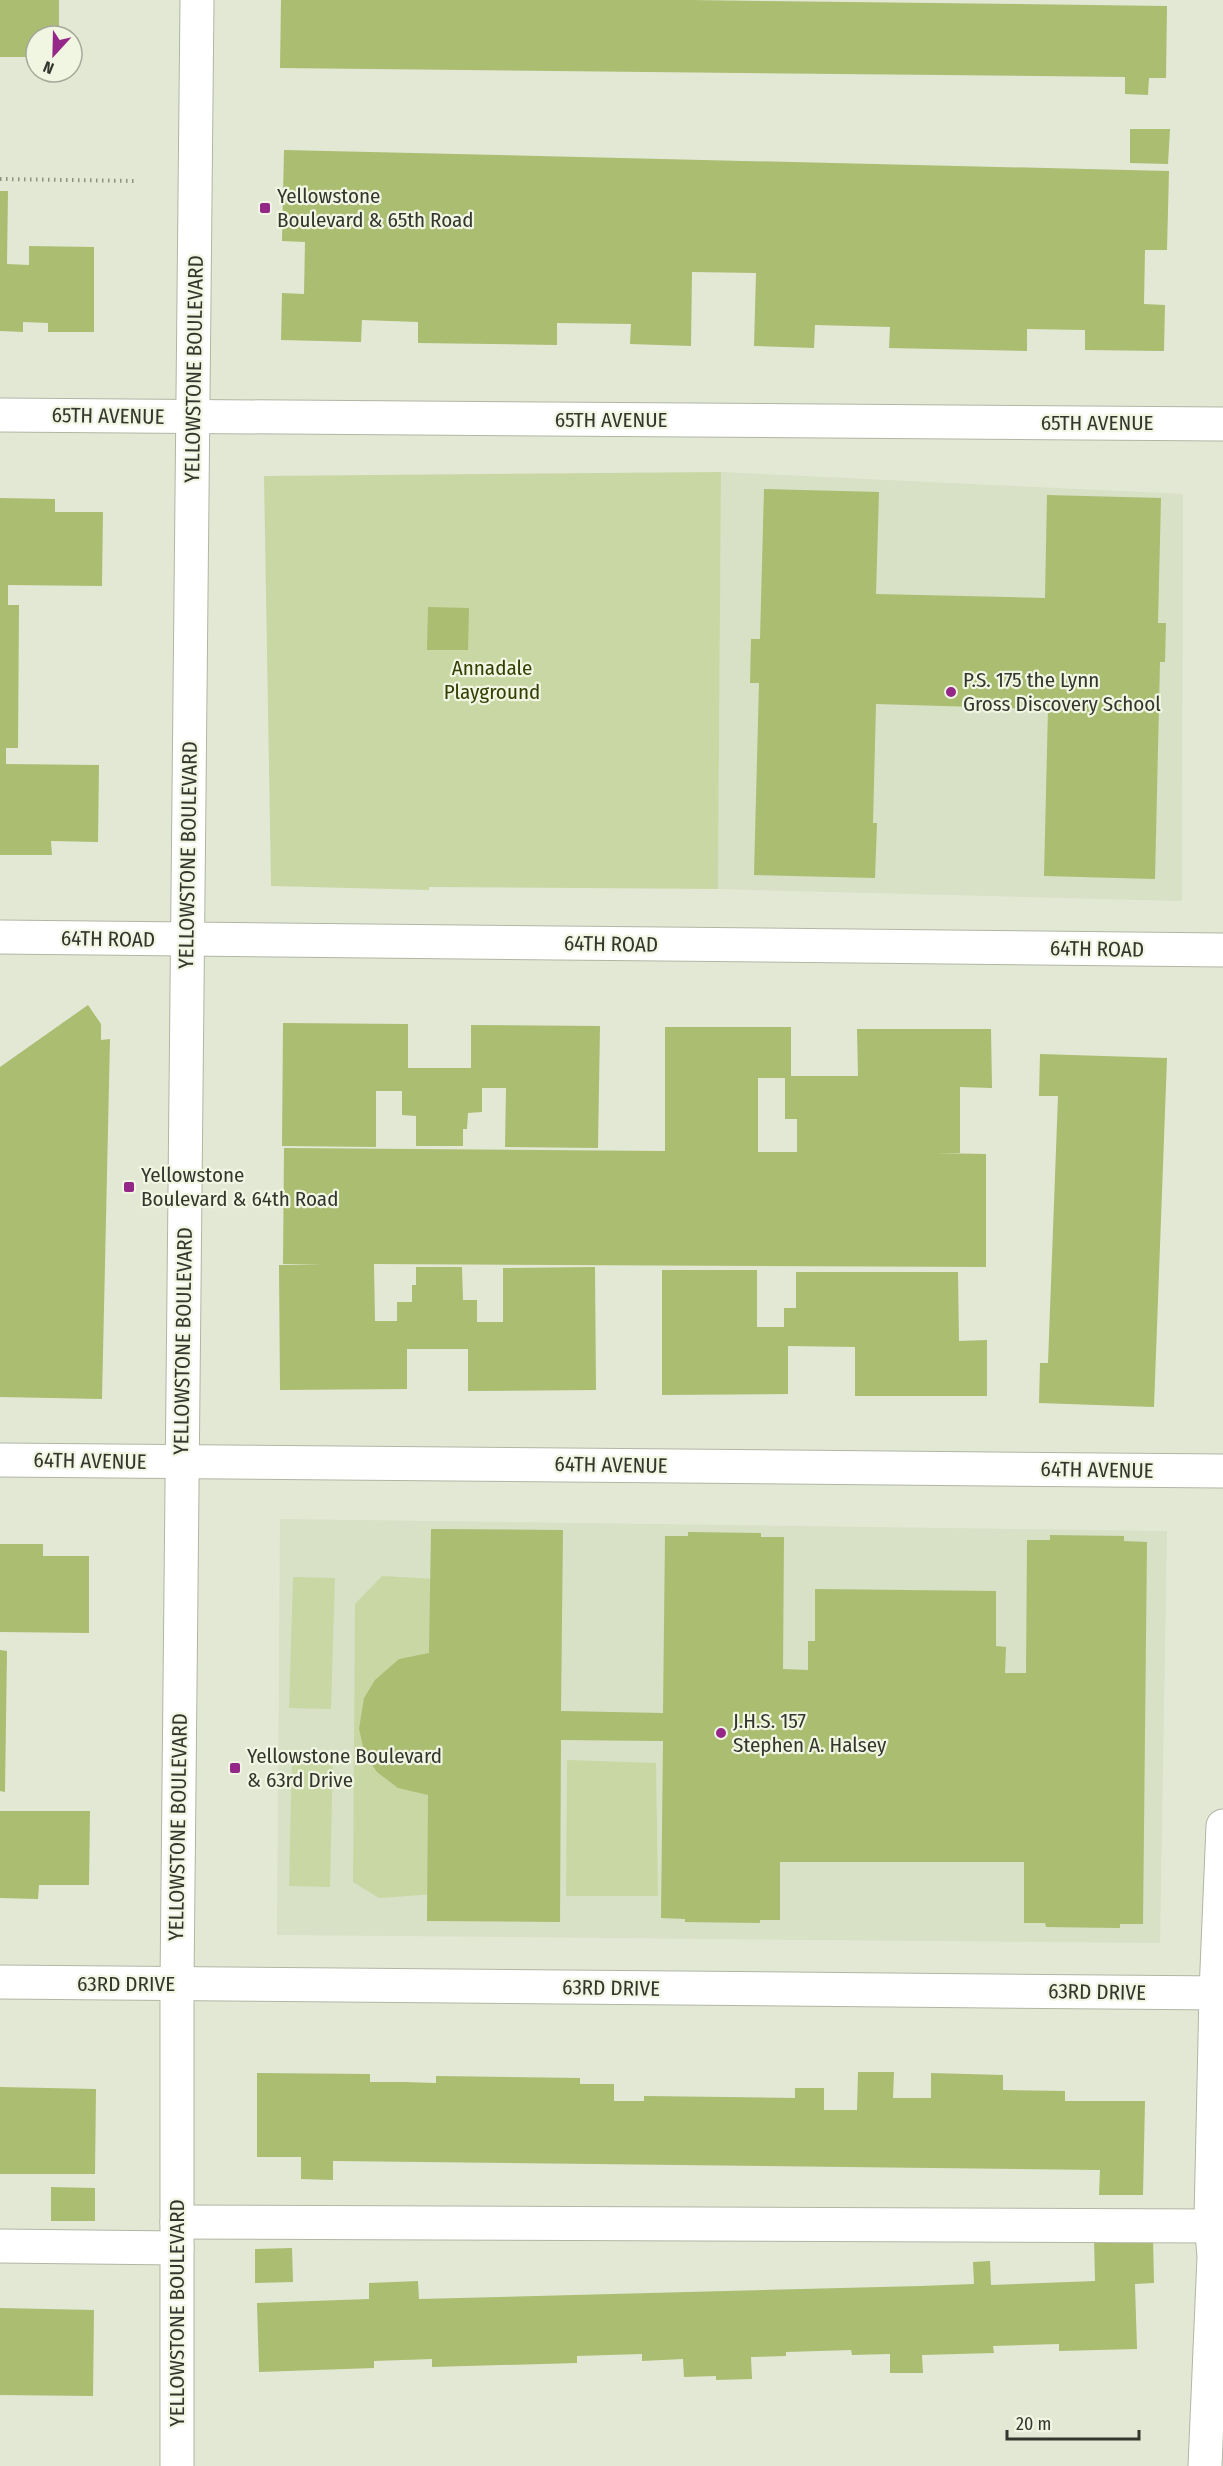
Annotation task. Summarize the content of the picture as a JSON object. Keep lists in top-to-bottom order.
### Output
{
  "streets": {
    "street": [
      "YELLOWSTONE BOULEVARD",
      "65TH AVENUE",
      "64TH ROAD",
      "64TH AVENUE",
      "63RD DRIVE"
    ]
  },
  "crossings": [
    ["YELLOWSTONE BOULEVARD", "65TH AVENUE"],
    ["YELLOWSTONE BOULEVARD", "64TH ROAD"],
    ["YELLOWSTONE BOULEVARD", "64TH AVENUE"],
    ["YELLOWSTONE BOULEVARD", "63RD DRIVE"]
  ],
  "parks": ["Annadale Playground"],
  "places": {
    "transit": ["Yellowstone Boulevard & 65th Road", "Yellowstone Boulevard & 64th Road", "Yellowstone Boulevard & 63rd Drive"],
    "other": ["P.S. 175 the Lynn Gross Discovery School", "J.H.S. 157 Stephen A. Halsey"]
  },
  "scale_bar": "20 m",
  "north": "bottom"
}
